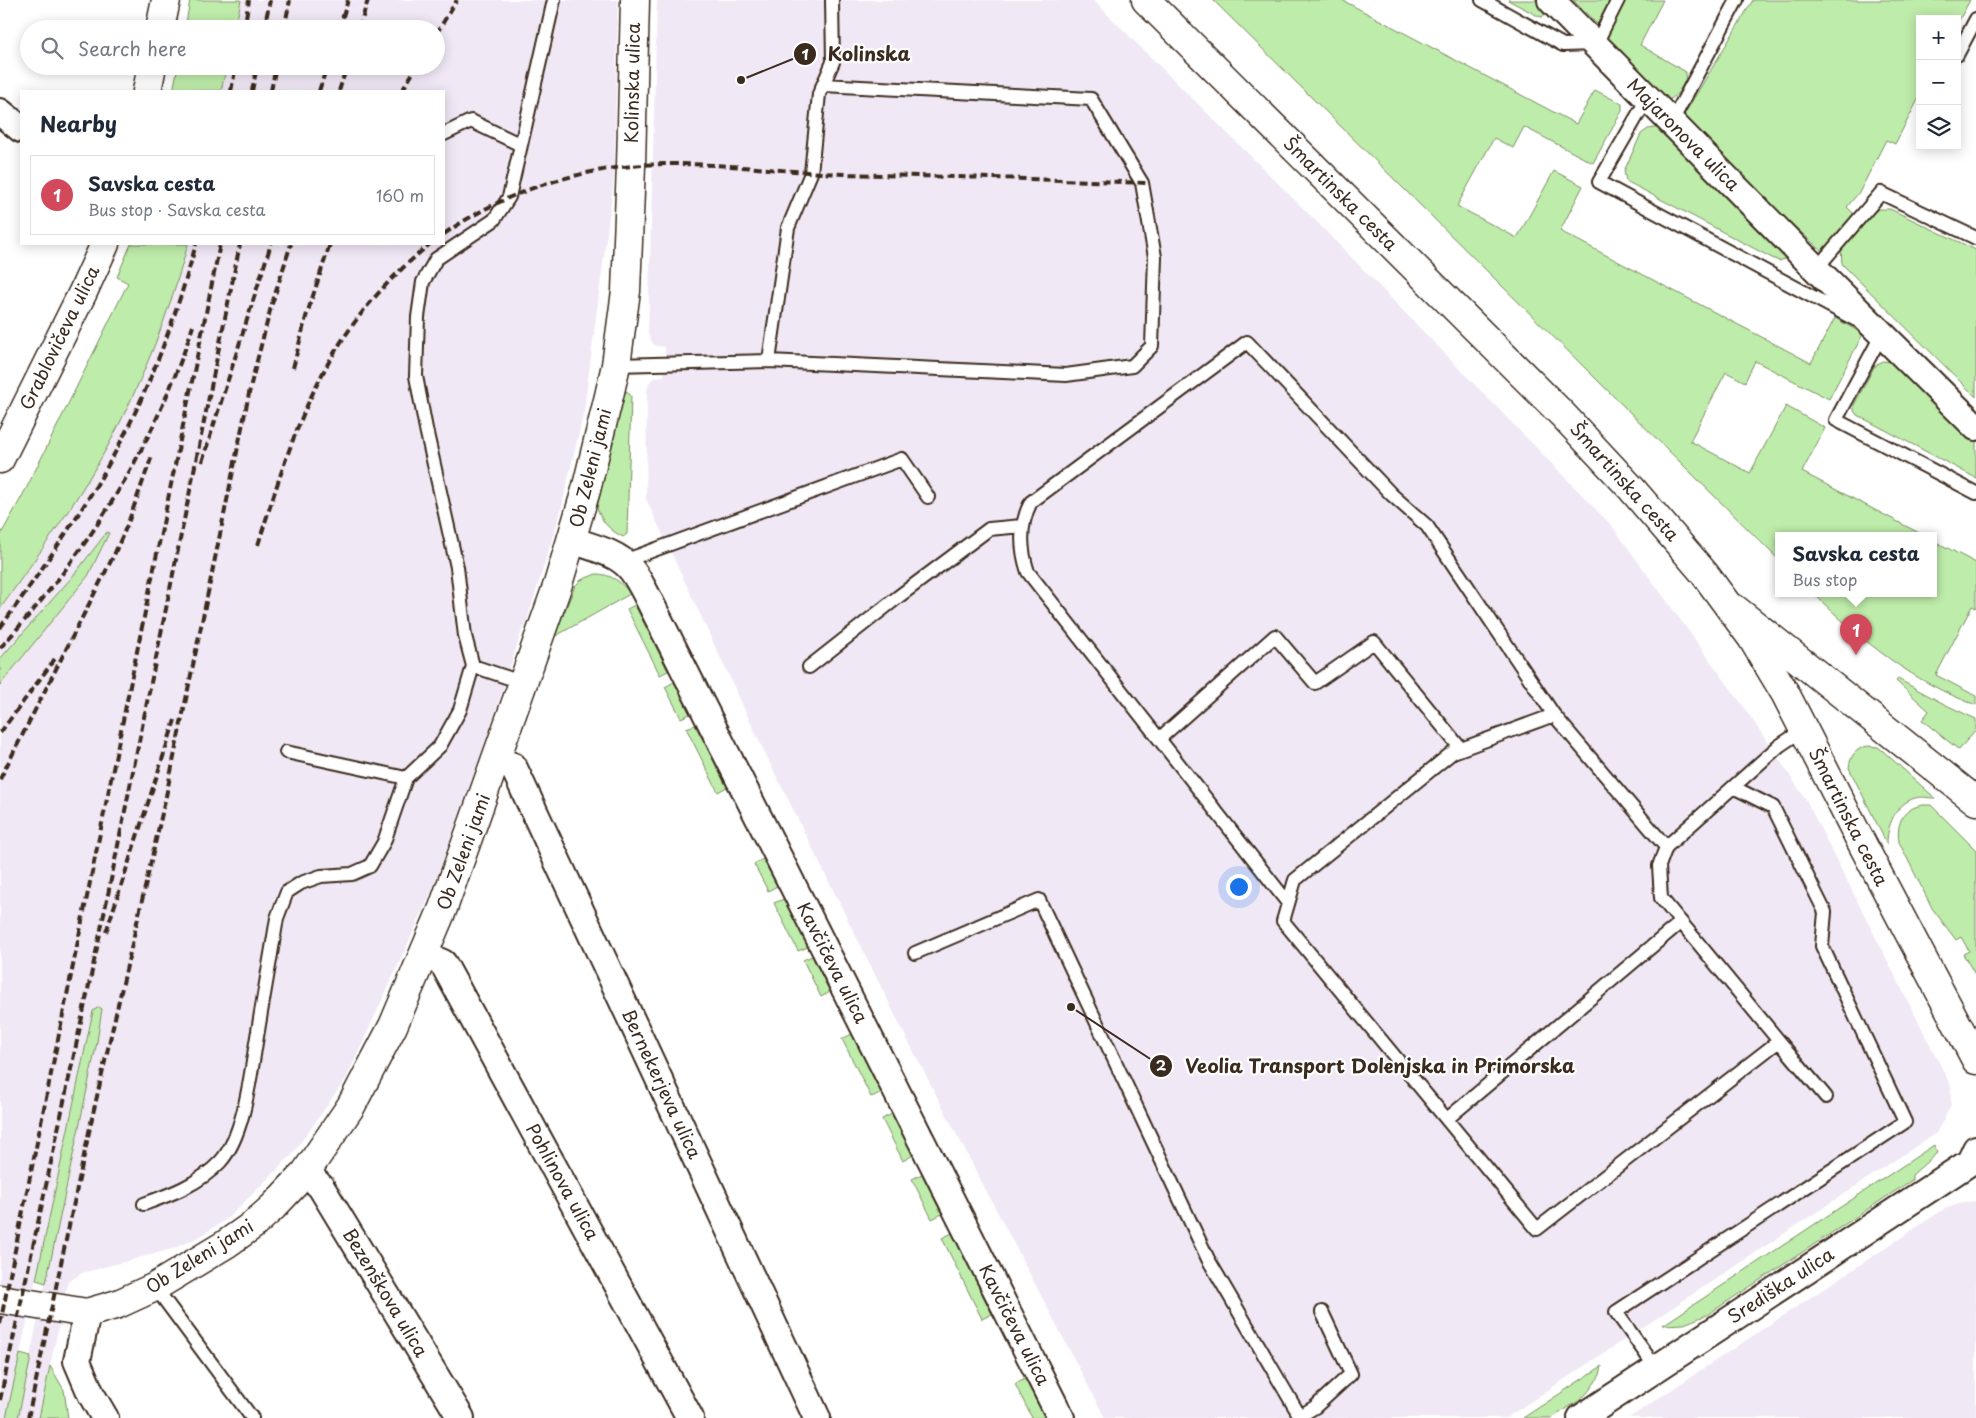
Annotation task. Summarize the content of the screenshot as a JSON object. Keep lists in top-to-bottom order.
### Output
{
  "streets": {
    "street": [
      "Kolinska ulica",
      "Majaronova ulica",
      "Šmartinska cesta",
      "Grablovičeva ulica",
      "Ob Zeleni jami",
      "Kavčičeva ulica",
      "Bernekerjeva ulica",
      "Pohlinova ulica",
      "Središka ulica",
      "Bezenškova ulica"
    ]
  },
  "crossings": [
    ["Kolinska ulica", "Ob Zeleni jami"],
    ["Ob Zeleni jami", "Kavčičeva ulica"],
    ["Ob Zeleni jami", "Bernekerjeva ulica"],
    ["Ob Zeleni jami", "Pohlinova ulica"],
    ["Ob Zeleni jami", "Bezenškova ulica"]
  ],
  "places": ["Kolinska", "Veolia Transport Dolenjska in Primorska"],
  "page": {
    "map_buttons": ["+", "−"],
    "search": "Search here",
    "heading": "Nearby",
    "list": [
      {
        "mark": "1",
        "name": "Savska cesta",
        "note": "Bus stop · Savska cesta",
        "value": "160 m"
      }
    ],
    "popup": ["Savska cesta", "Bus stop"],
    "pins": "1"
  }
}
